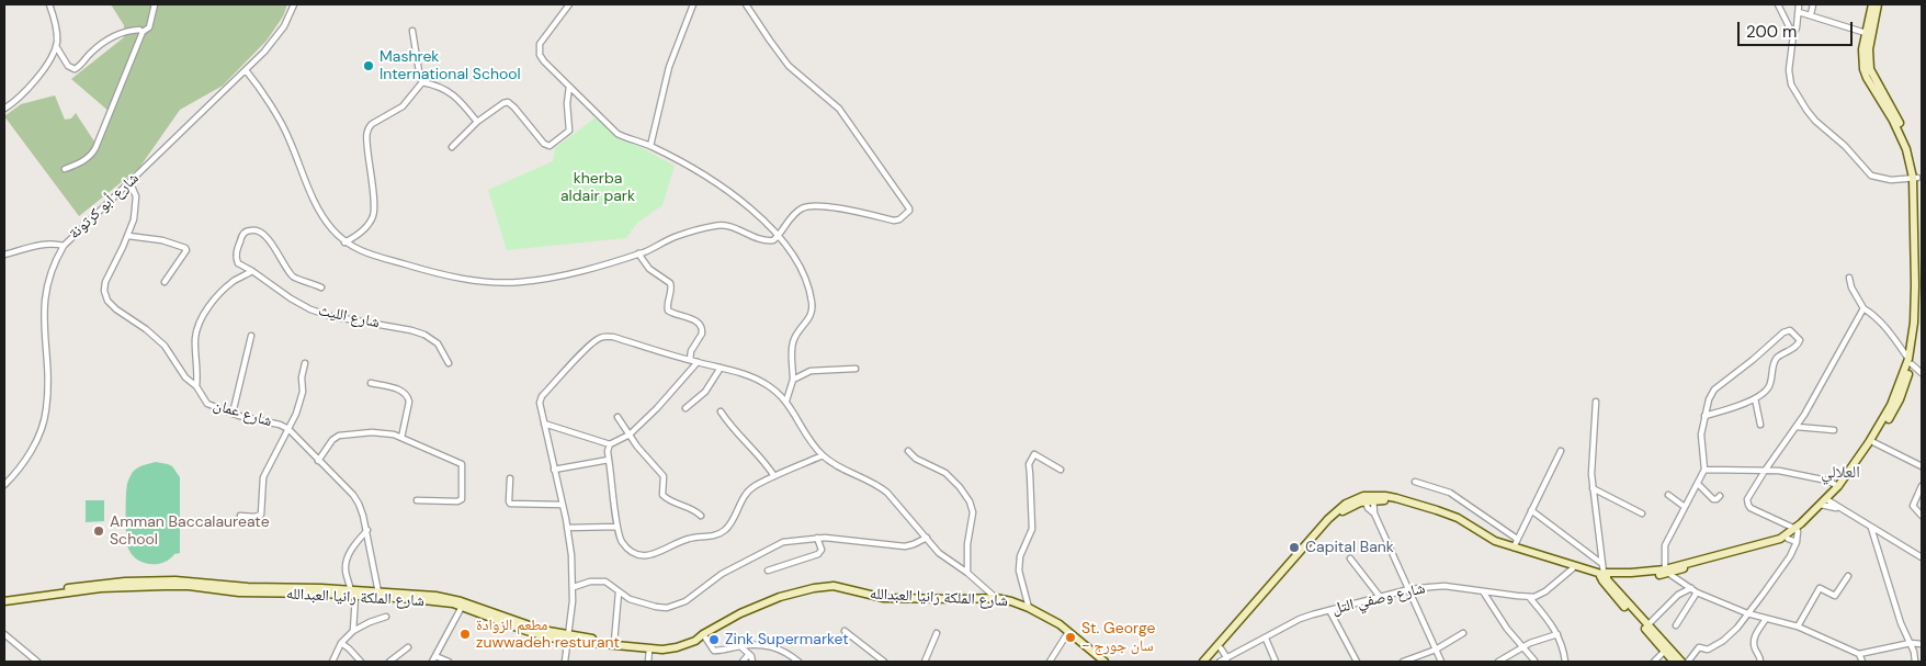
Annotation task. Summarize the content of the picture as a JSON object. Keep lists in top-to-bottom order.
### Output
{
  "streets": {
    "main road": ["شارع الملكة رانيا العبدالله"],
    "street": [
      "شارع أبو كرتونة",
      "شارع الليث",
      "شارع عمان",
      "شارع وصفي التل"
    ]
  },
  "crossings": [
    ["شارع أبو كرتونة", "شارع عمان"],
    ["شارع عمان", "شارع الملكة رانيا العبدالله"]
  ],
  "districts": ["العلالي"],
  "parks": ["kherba aldair park"],
  "places": [
    "Mashrek International School",
    "Amman Baccalaureate School",
    "Capital Bank",
    "مطعم الزوادة zuwwadeh resturant",
    "St. George - سان جورج",
    "Zink Supermarket"
  ],
  "scale_bar": "200 m"
}
